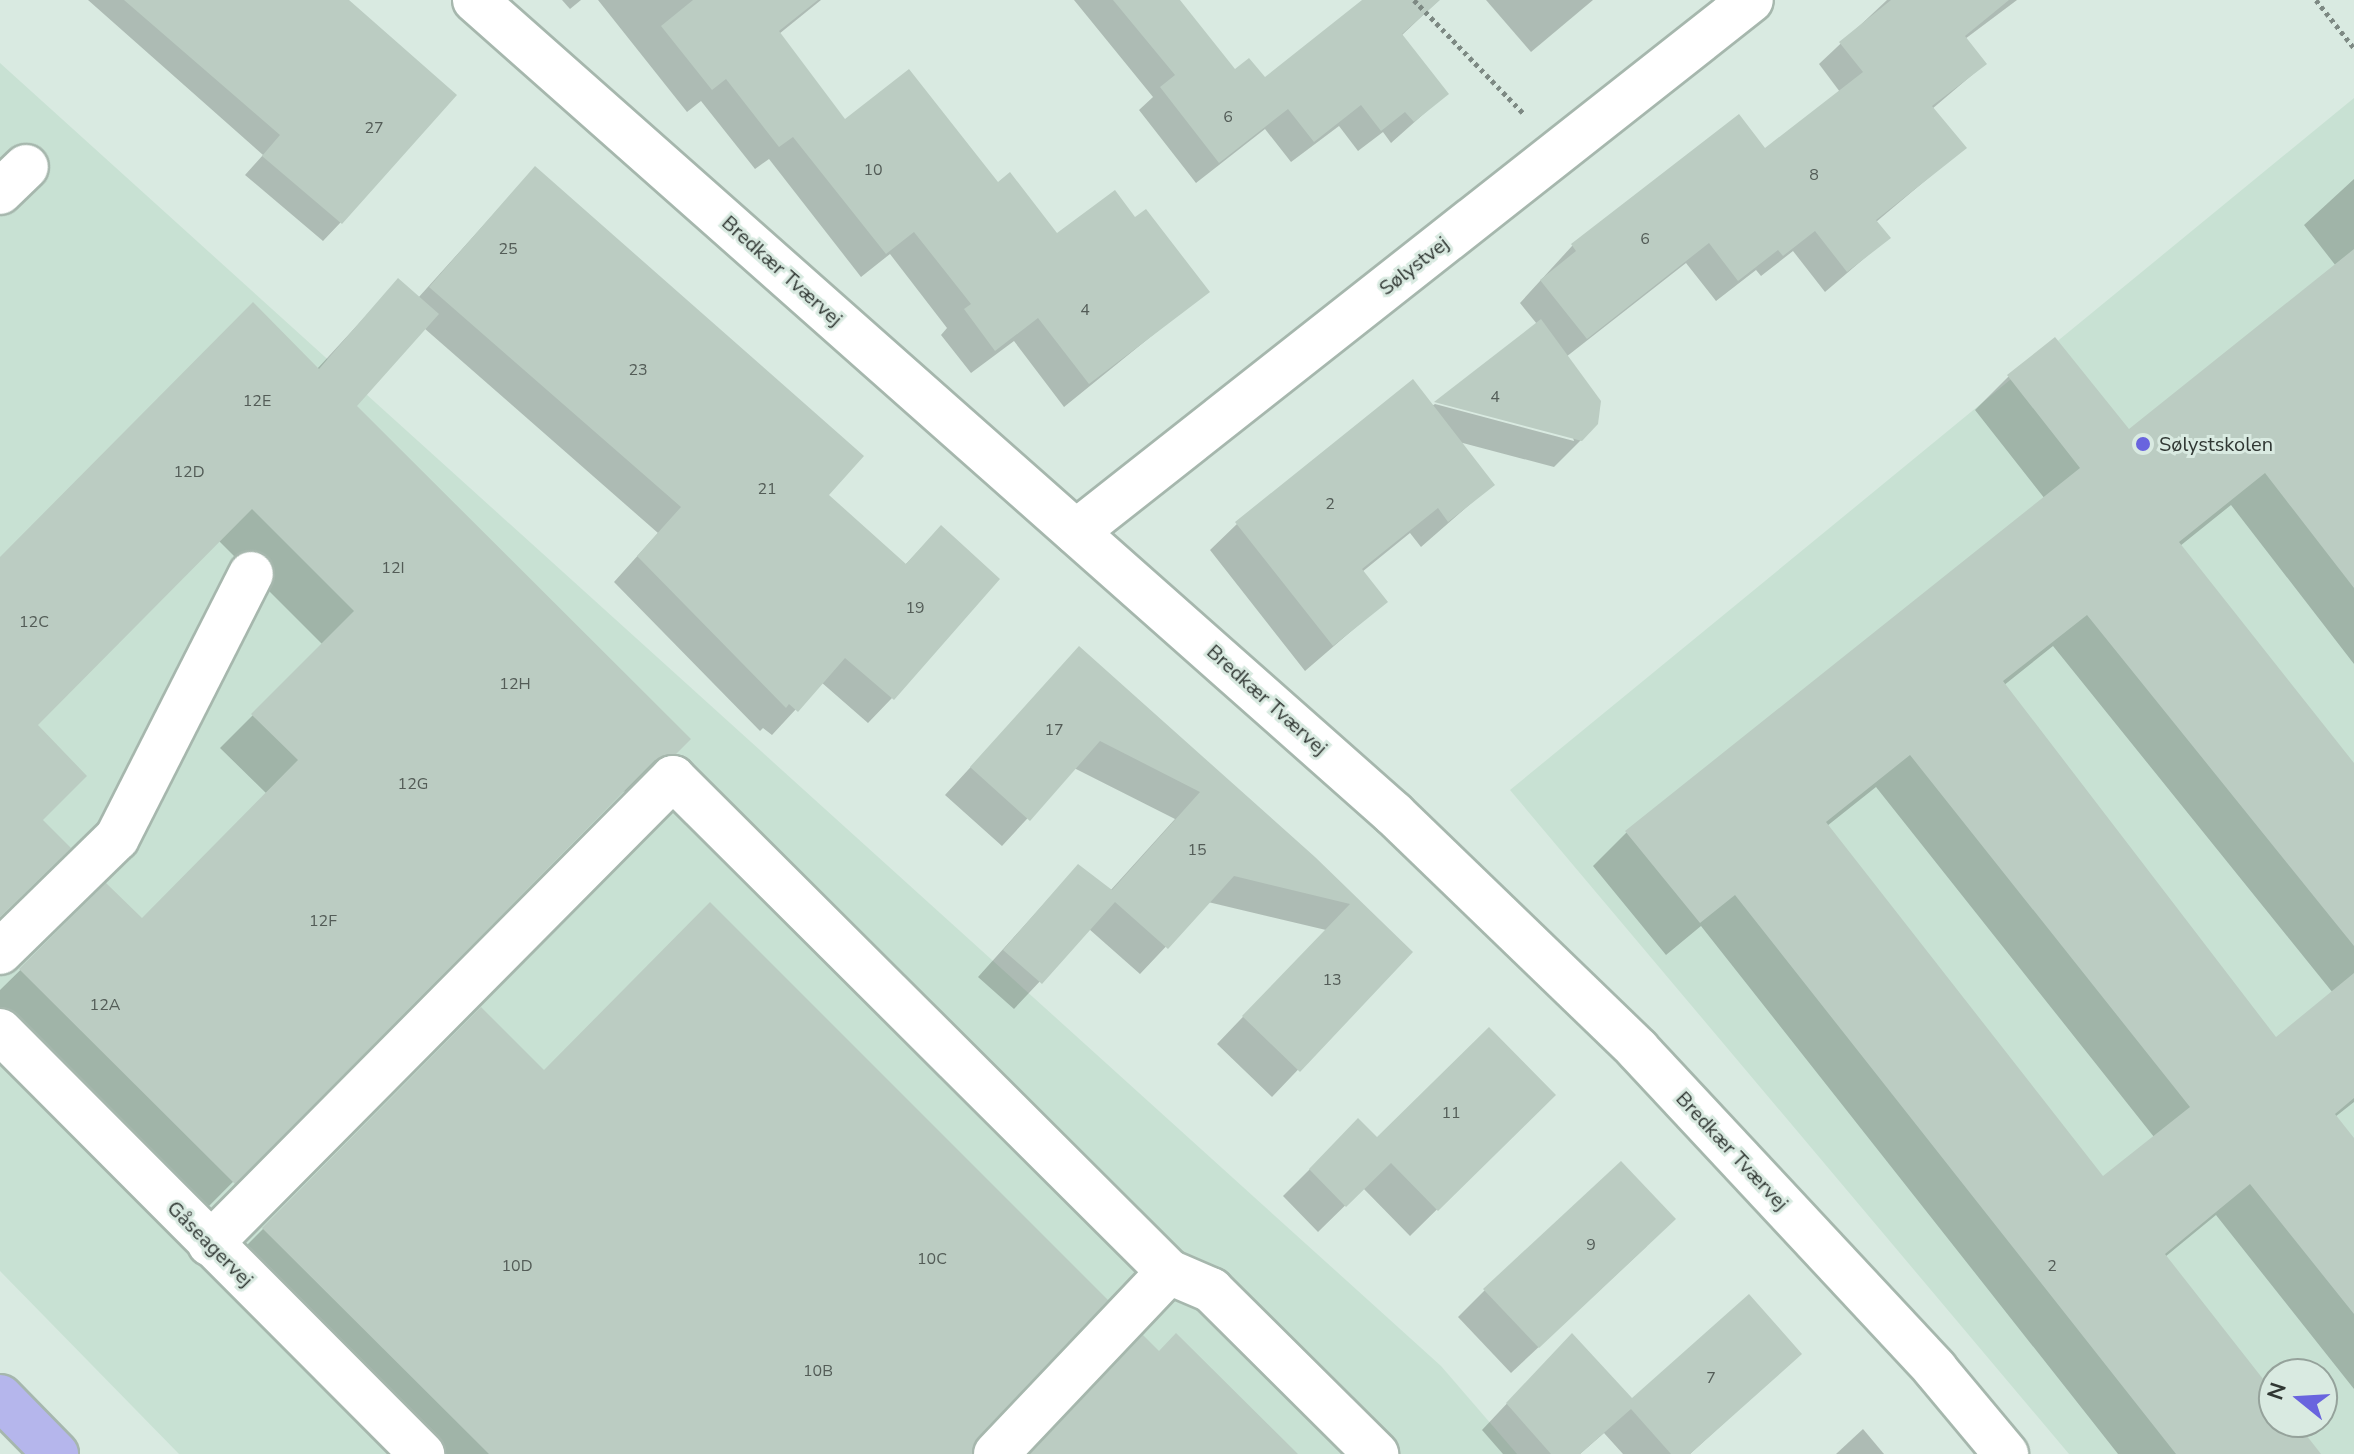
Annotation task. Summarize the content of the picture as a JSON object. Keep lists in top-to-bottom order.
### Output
{
  "streets": {
    "street": ["Sølystvej", "Bredkær Tværvej", "Gåseagervej"]
  },
  "crossings": [
    ["Sølystvej", "Bredkær Tværvej"]
  ],
  "places": ["Sølystskolen"],
  "house_numbers": [
    "6",
    "27",
    "10",
    "8",
    "6",
    "25",
    "4",
    "23",
    "4",
    "12E",
    "12D",
    "21",
    "2",
    "12I",
    "19",
    "12C",
    "12H",
    "17",
    "12G",
    "15",
    "12F",
    "13",
    "12A",
    "11",
    "9",
    "10C",
    "10D",
    "2",
    "10B",
    "7"
  ],
  "north": "left"
}
